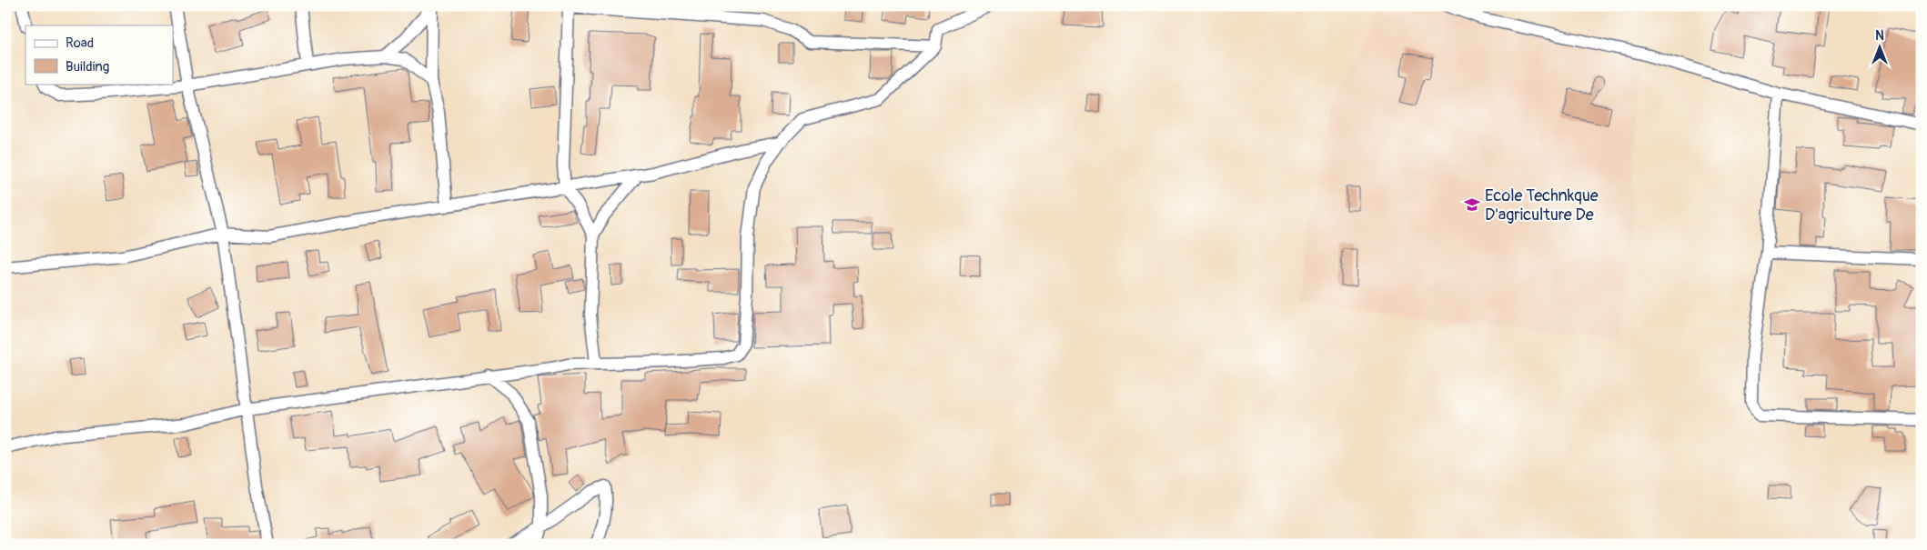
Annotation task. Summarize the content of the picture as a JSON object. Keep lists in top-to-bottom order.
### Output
{
  "places": {
    "school or university": ["Ecole Technkque D'agriculture De"]
  },
  "legend": ["Road", "Building"],
  "north": "top"
}
